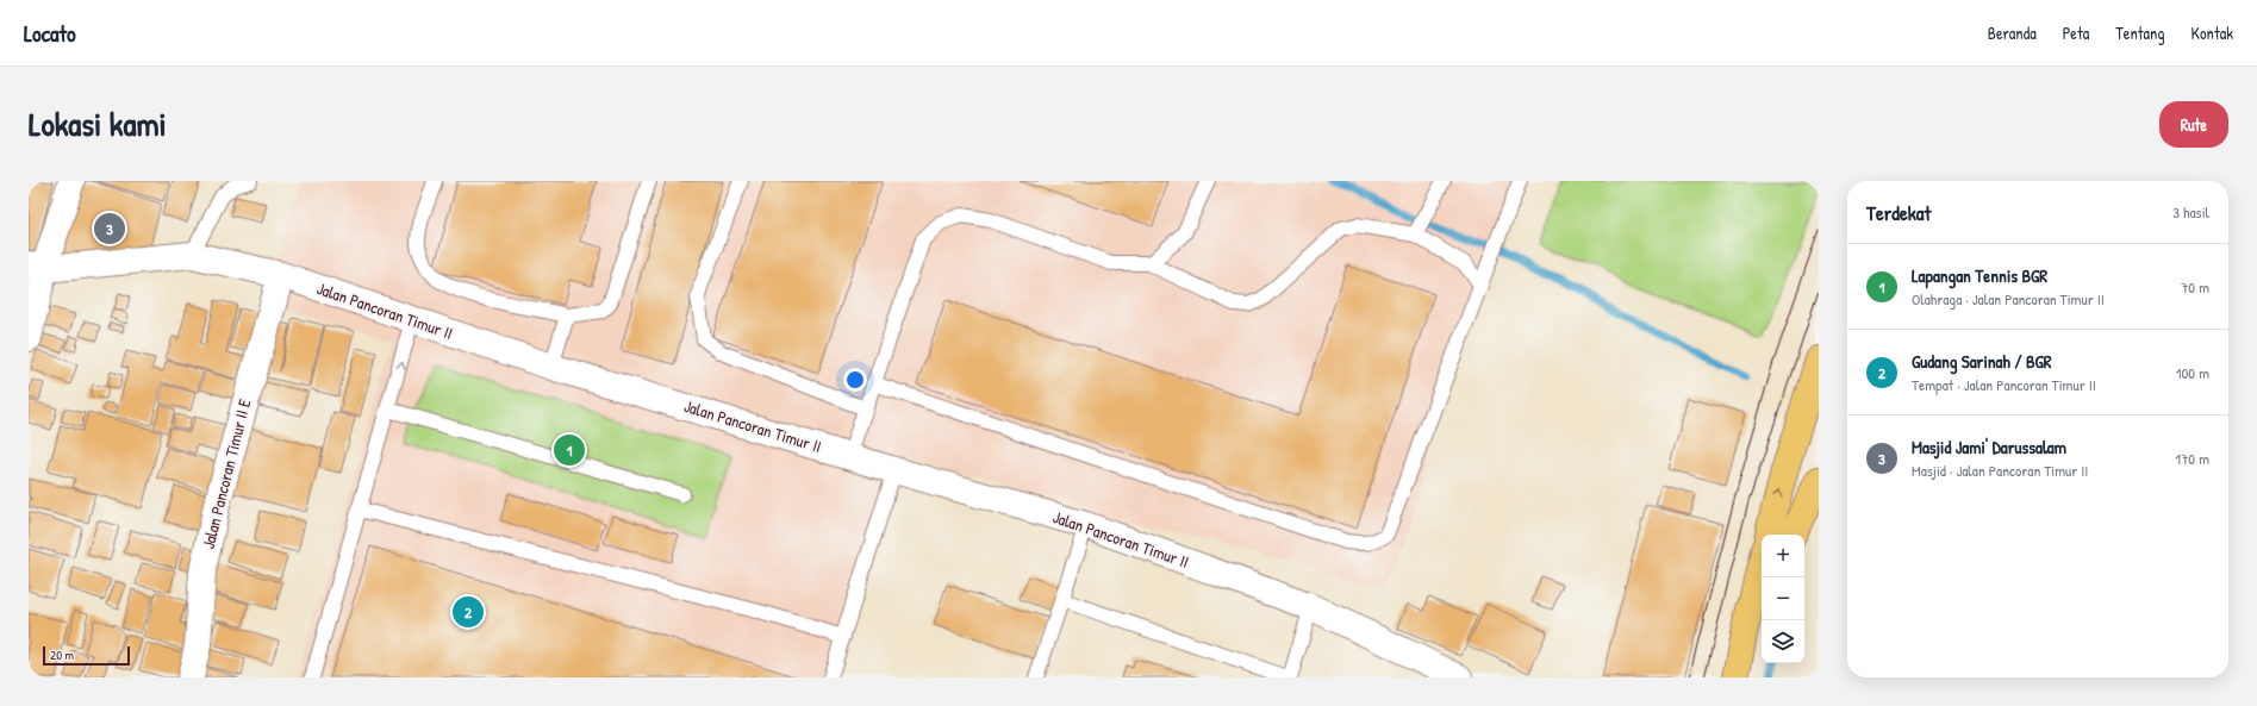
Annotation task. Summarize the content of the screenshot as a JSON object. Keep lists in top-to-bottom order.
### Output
{
  "streets": {
    "street": ["Jalan Pancoran Timur II", "Jalan Pancoran Timur II E"]
  },
  "crossings": [
    ["Jalan Pancoran Timur II", "Jalan Pancoran Timur II E"]
  ],
  "scale_bar": "20 m",
  "page": {
    "header": "Locato",
    "nav": [
      "Beranda",
      "Peta",
      "Tentang",
      "Kontak"
    ],
    "title": "Lokasi kami",
    "buttons": "Rute",
    "heading": ["Terdekat", "3 hasil"],
    "pins": ["3", "1", "2"],
    "list": [
      {
        "mark": "1",
        "name": "Lapangan Tennis BGR",
        "note": "Olahraga · Jalan Pancoran Timur II",
        "value": "70 m"
      },
      {
        "mark": "2",
        "name": "Gudang Sarinah / BGR",
        "note": "Tempat · Jalan Pancoran Timur II",
        "value": "100 m"
      },
      {
        "mark": "3",
        "name": "Masjid Jami' Darussalam",
        "note": "Masjid · Jalan Pancoran Timur II",
        "value": "170 m"
      }
    ],
    "map_buttons": ["+", "−"],
    "scale": "20 m"
  }
}
